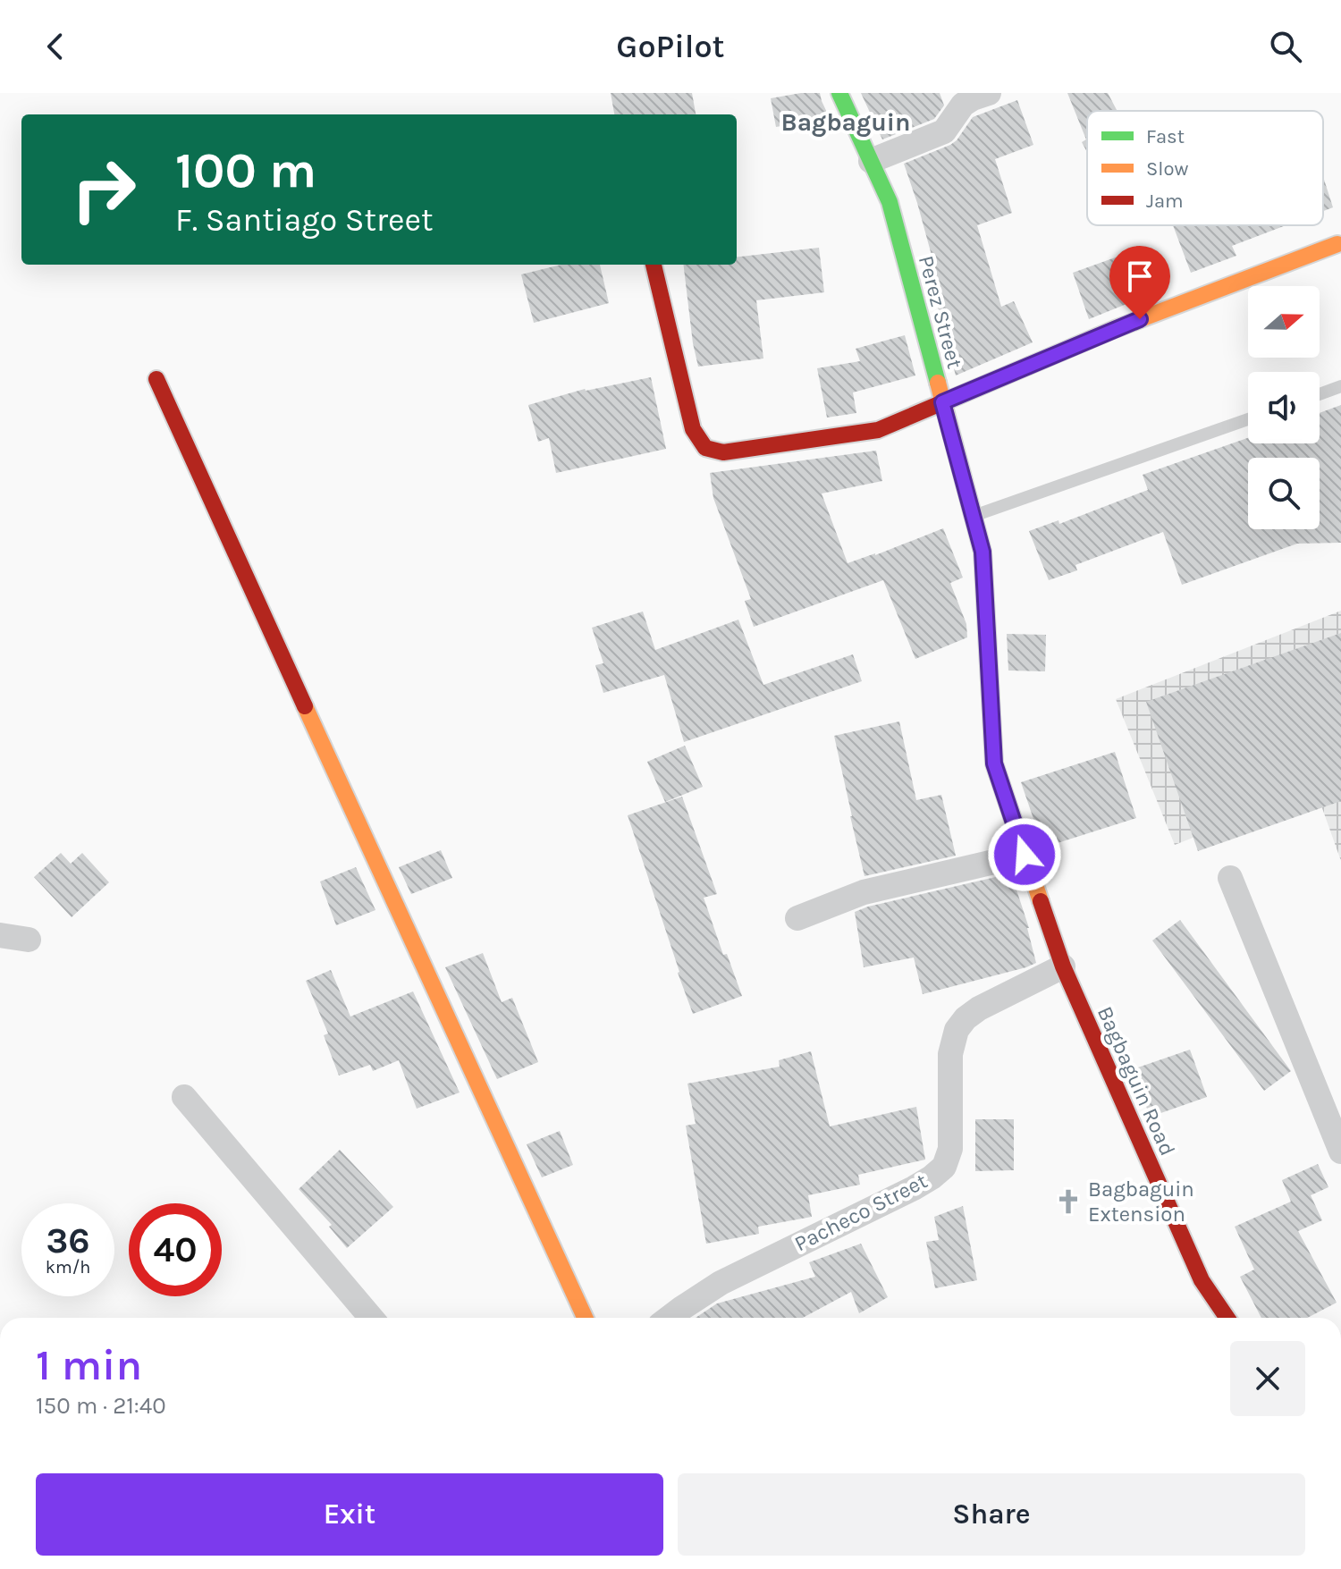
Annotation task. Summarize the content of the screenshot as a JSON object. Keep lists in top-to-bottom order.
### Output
{
  "streets": {
    "street": ["Perez Street", "Bagbaguin Road", "Pacheco Street"]
  },
  "crossings": [
    ["Perez Street", "Bagbaguin Road"],
    ["Perez Street", "Pacheco Street"],
    ["Bagbaguin Road", "Pacheco Street"]
  ],
  "districts": ["Bagbaguin"],
  "places": {
    "church": ["Bagbaguin Extension"]
  },
  "legend": ["Fast", "Slow", "Jam"],
  "north": "right",
  "page": {
    "header": "GoPilot",
    "turn": ["100 m", "F. Santiago Street"],
    "speed": "36 km/h",
    "limit": "40",
    "heading": ["1 min", "150 m · 21:40"],
    "buttons": ["Exit", "Share"]
  }
}
